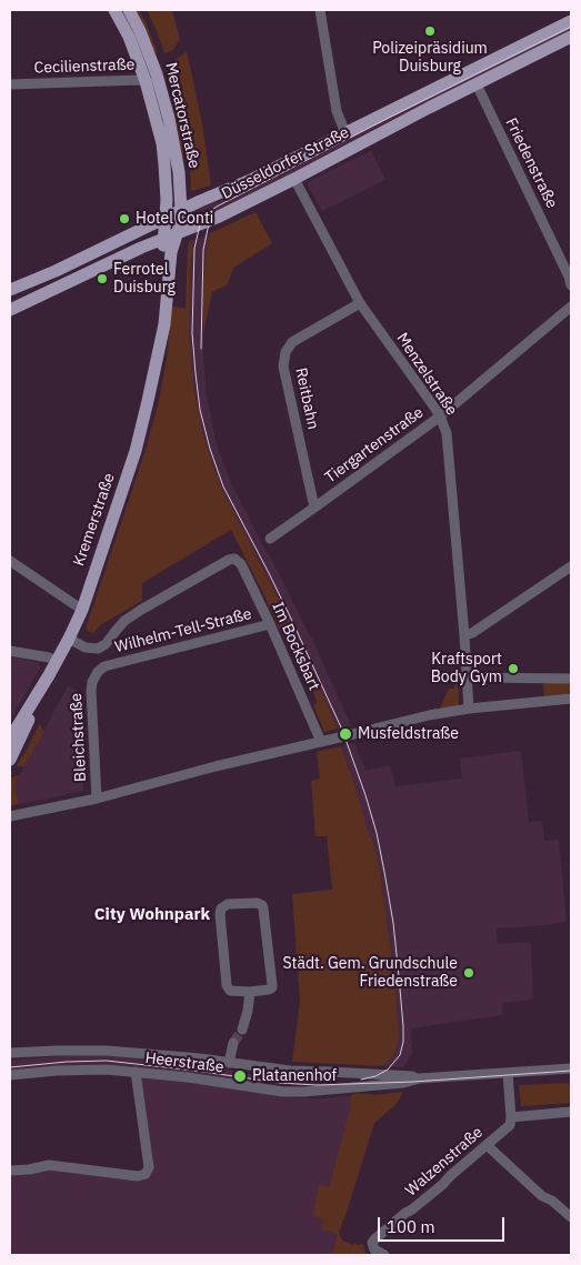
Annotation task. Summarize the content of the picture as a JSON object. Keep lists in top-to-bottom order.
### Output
{
  "streets": {
    "main road": ["Mercatorstraße", "Düsseldorfer Straße", "Kremerstraße"],
    "street": [
      "Cecilienstraße",
      "Friedenstraße",
      "Menzelstraße",
      "Reitbahn",
      "Tiergartenstraße",
      "Wilhelm-Tell-Straße",
      "Im Bocksbart",
      "Bleichstraße",
      "Heerstraße",
      "Walzenstraße"
    ]
  },
  "crossings": [
    ["Cecilienstraße", "Mercatorstraße"],
    ["Mercatorstraße", "Düsseldorfer Straße"],
    ["Mercatorstraße", "Kremerstraße"],
    ["Düsseldorfer Straße", "Friedenstraße"],
    ["Düsseldorfer Straße", "Menzelstraße"],
    ["Düsseldorfer Straße", "Kremerstraße"],
    ["Menzelstraße", "Reitbahn"],
    ["Menzelstraße", "Tiergartenstraße"],
    ["Reitbahn", "Tiergartenstraße"],
    ["Wilhelm-Tell-Straße", "Im Bocksbart"],
    ["Wilhelm-Tell-Straße", "Bleichstraße"]
  ],
  "districts": ["City Wohnpark"],
  "places": [
    "Polizeipräsidium Duisburg",
    "Hotel Conti",
    "Ferrotel Duisburg",
    "Kraftsport Body Gym",
    "Musfeldstraße",
    "Städt. Gem. Grundschule Friedenstraße",
    "Platanenhof"
  ],
  "scale_bar": "100 m"
}
